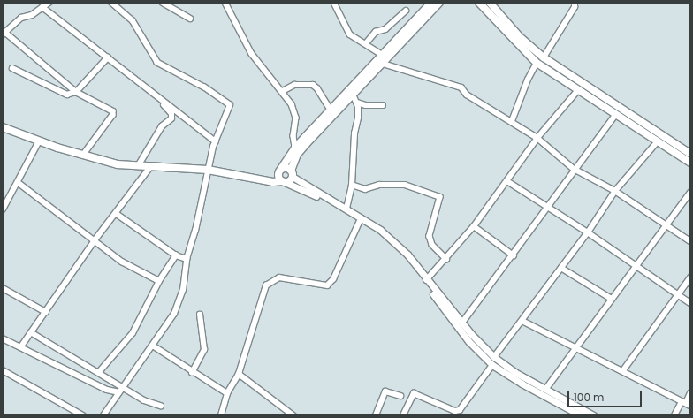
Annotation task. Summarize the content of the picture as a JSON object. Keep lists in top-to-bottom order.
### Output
{
  "scale_bar": "100 m"
}
